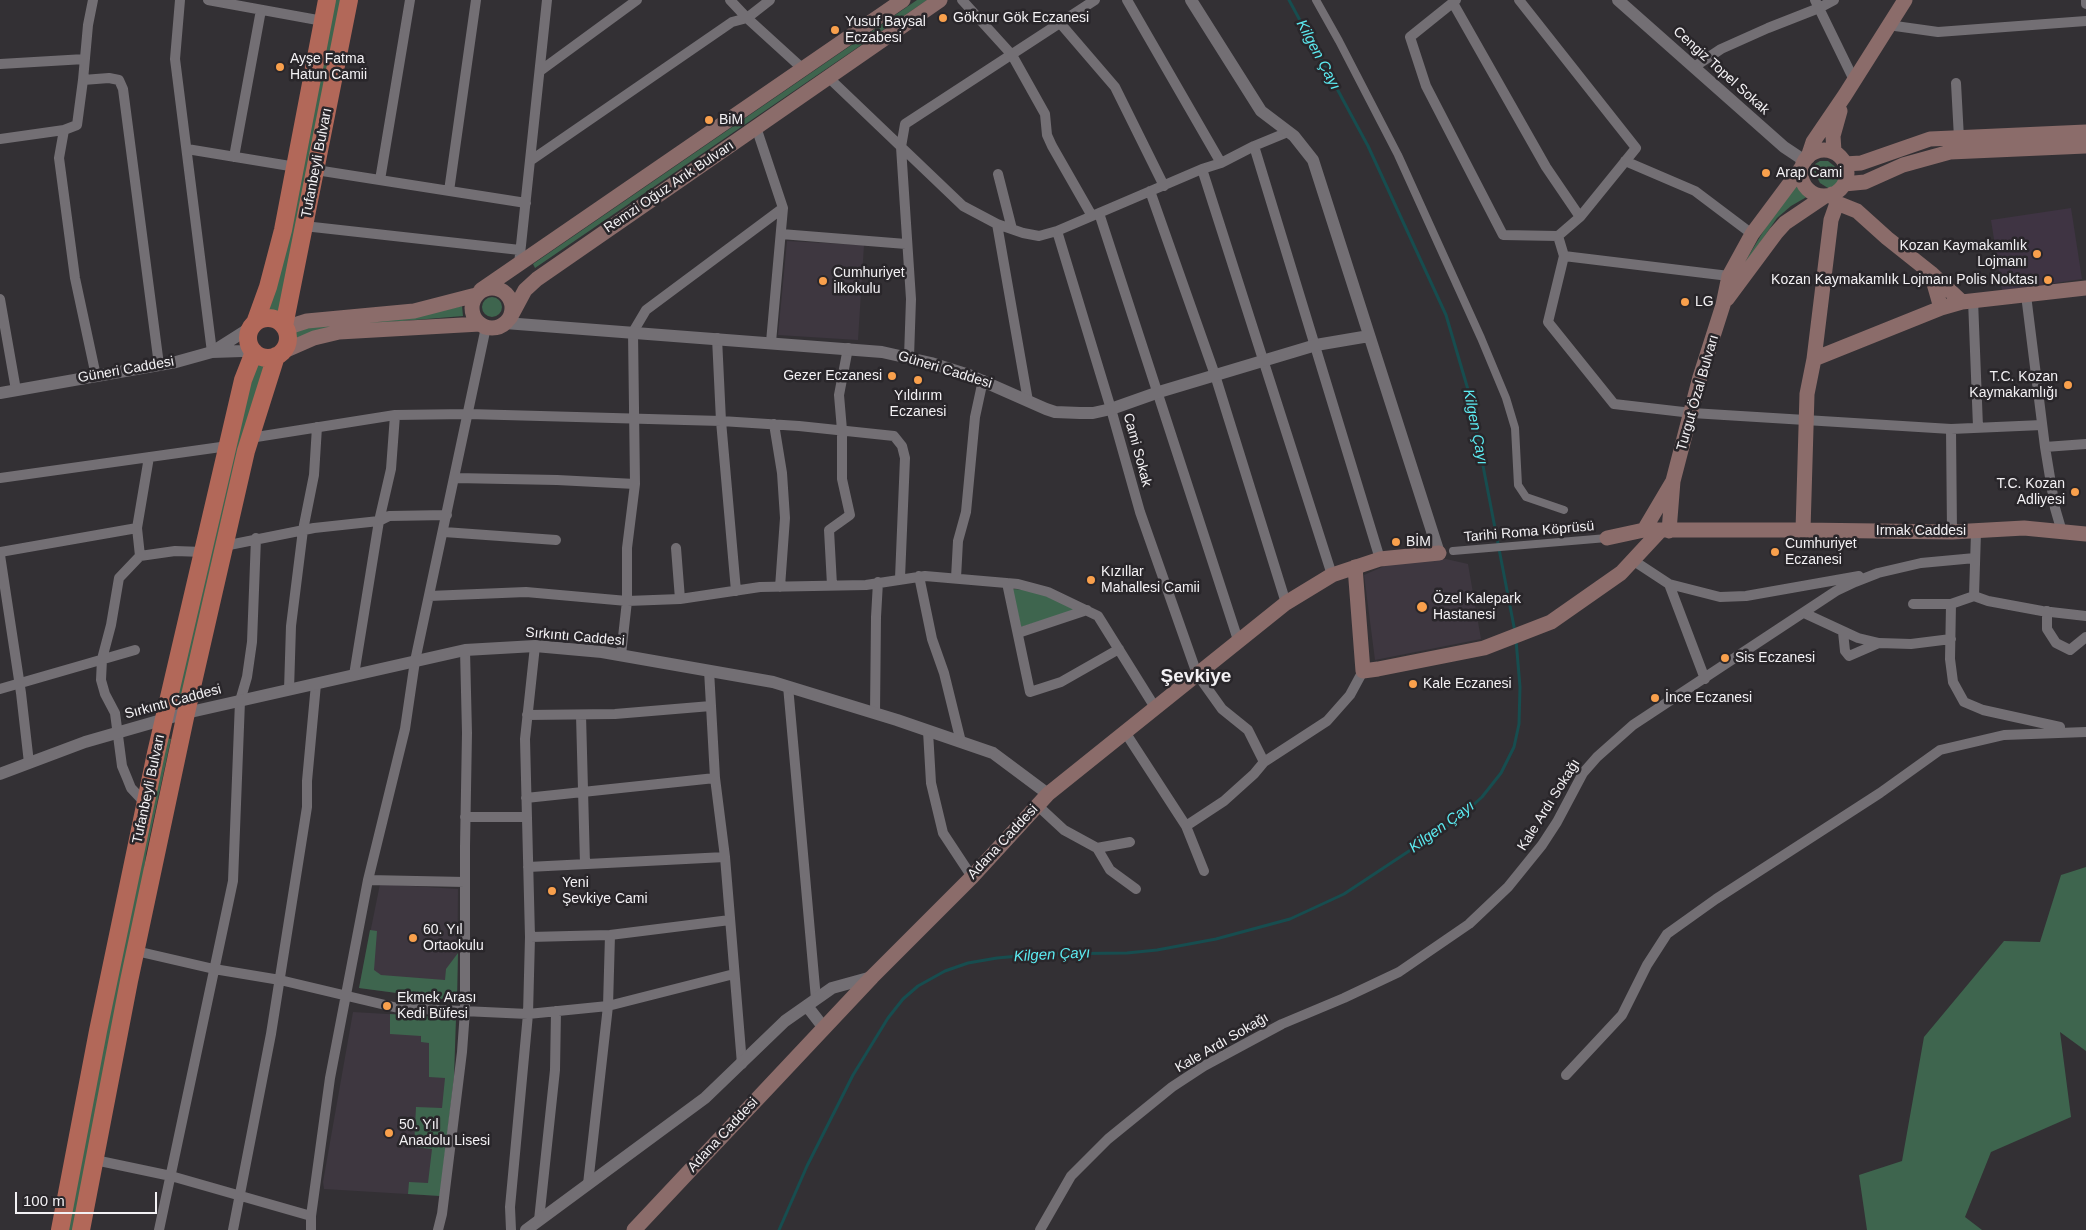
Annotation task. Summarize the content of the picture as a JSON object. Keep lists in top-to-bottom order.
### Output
{
  "streets": {
    "highway": ["Tufanbeyli Bulvarı"],
    "main road": [
      "Remzi Oğuz Arık Bulvarı",
      "Güneri Caddesi",
      "Turgut Özal Bulvarı",
      "Irmak Caddesi",
      "Adana Caddesi"
    ],
    "street": [
      "Cengiz Topel Sokak",
      "Cami Sokak",
      "Tarihi Roma Köprüsü",
      "Sırkıntı Caddesi",
      "Kale Ardı Sokağı"
    ]
  },
  "crossings": [
    ["Cengiz Topel Sokak", "Turgut Özal Bulvarı"],
    ["Tufanbeyli Bulvarı", "Güneri Caddesi"],
    ["Tufanbeyli Bulvarı", "Sırkıntı Caddesi"],
    ["Remzi Oğuz Arık Bulvarı", "Güneri Caddesi"],
    ["Güneri Caddesi", "Cami Sokak"],
    ["Cami Sokak", "Adana Caddesi"],
    ["Irmak Caddesi", "Tarihi Roma Köprüsü"],
    ["Tarihi Roma Köprüsü", "Adana Caddesi"],
    ["Sırkıntı Caddesi", "Adana Caddesi"]
  ],
  "districts": ["Şevkiye"],
  "water": ["Kilgen Çayı"],
  "places": [
    "Göknur Gök Eczanesi",
    "Yusuf Baysal Eczabesi",
    "Ayşe Fatma Hatun Camii",
    "BiM",
    "Arap Cami",
    "Kozan Kaymakamlık Lojmanı",
    "Kozan Kaymakamlık Lojmanı Polis Noktası",
    "Cumhuriyet İlkokulu",
    "LG",
    "Gezer Eczanesi",
    "Yıldırım Eczanesi",
    "T.C. Kozan Kaymakamlığı",
    "T.C. Kozan Adliyesi",
    "BİM",
    "Cumhuriyet Eczanesi",
    "Kızıllar Mahallesi Camii",
    "Özel Kalepark Hastanesi",
    "Sis Eczanesi",
    "Kale Eczanesi",
    "İnce Eczanesi",
    "Yeni Şevkiye Cami",
    "60. Yıl Ortaokulu",
    "Ekmek Arası Kedi Büfesi",
    "50. Yıl Anadolu Lisesi"
  ],
  "scale_bar": "100 m"
}
